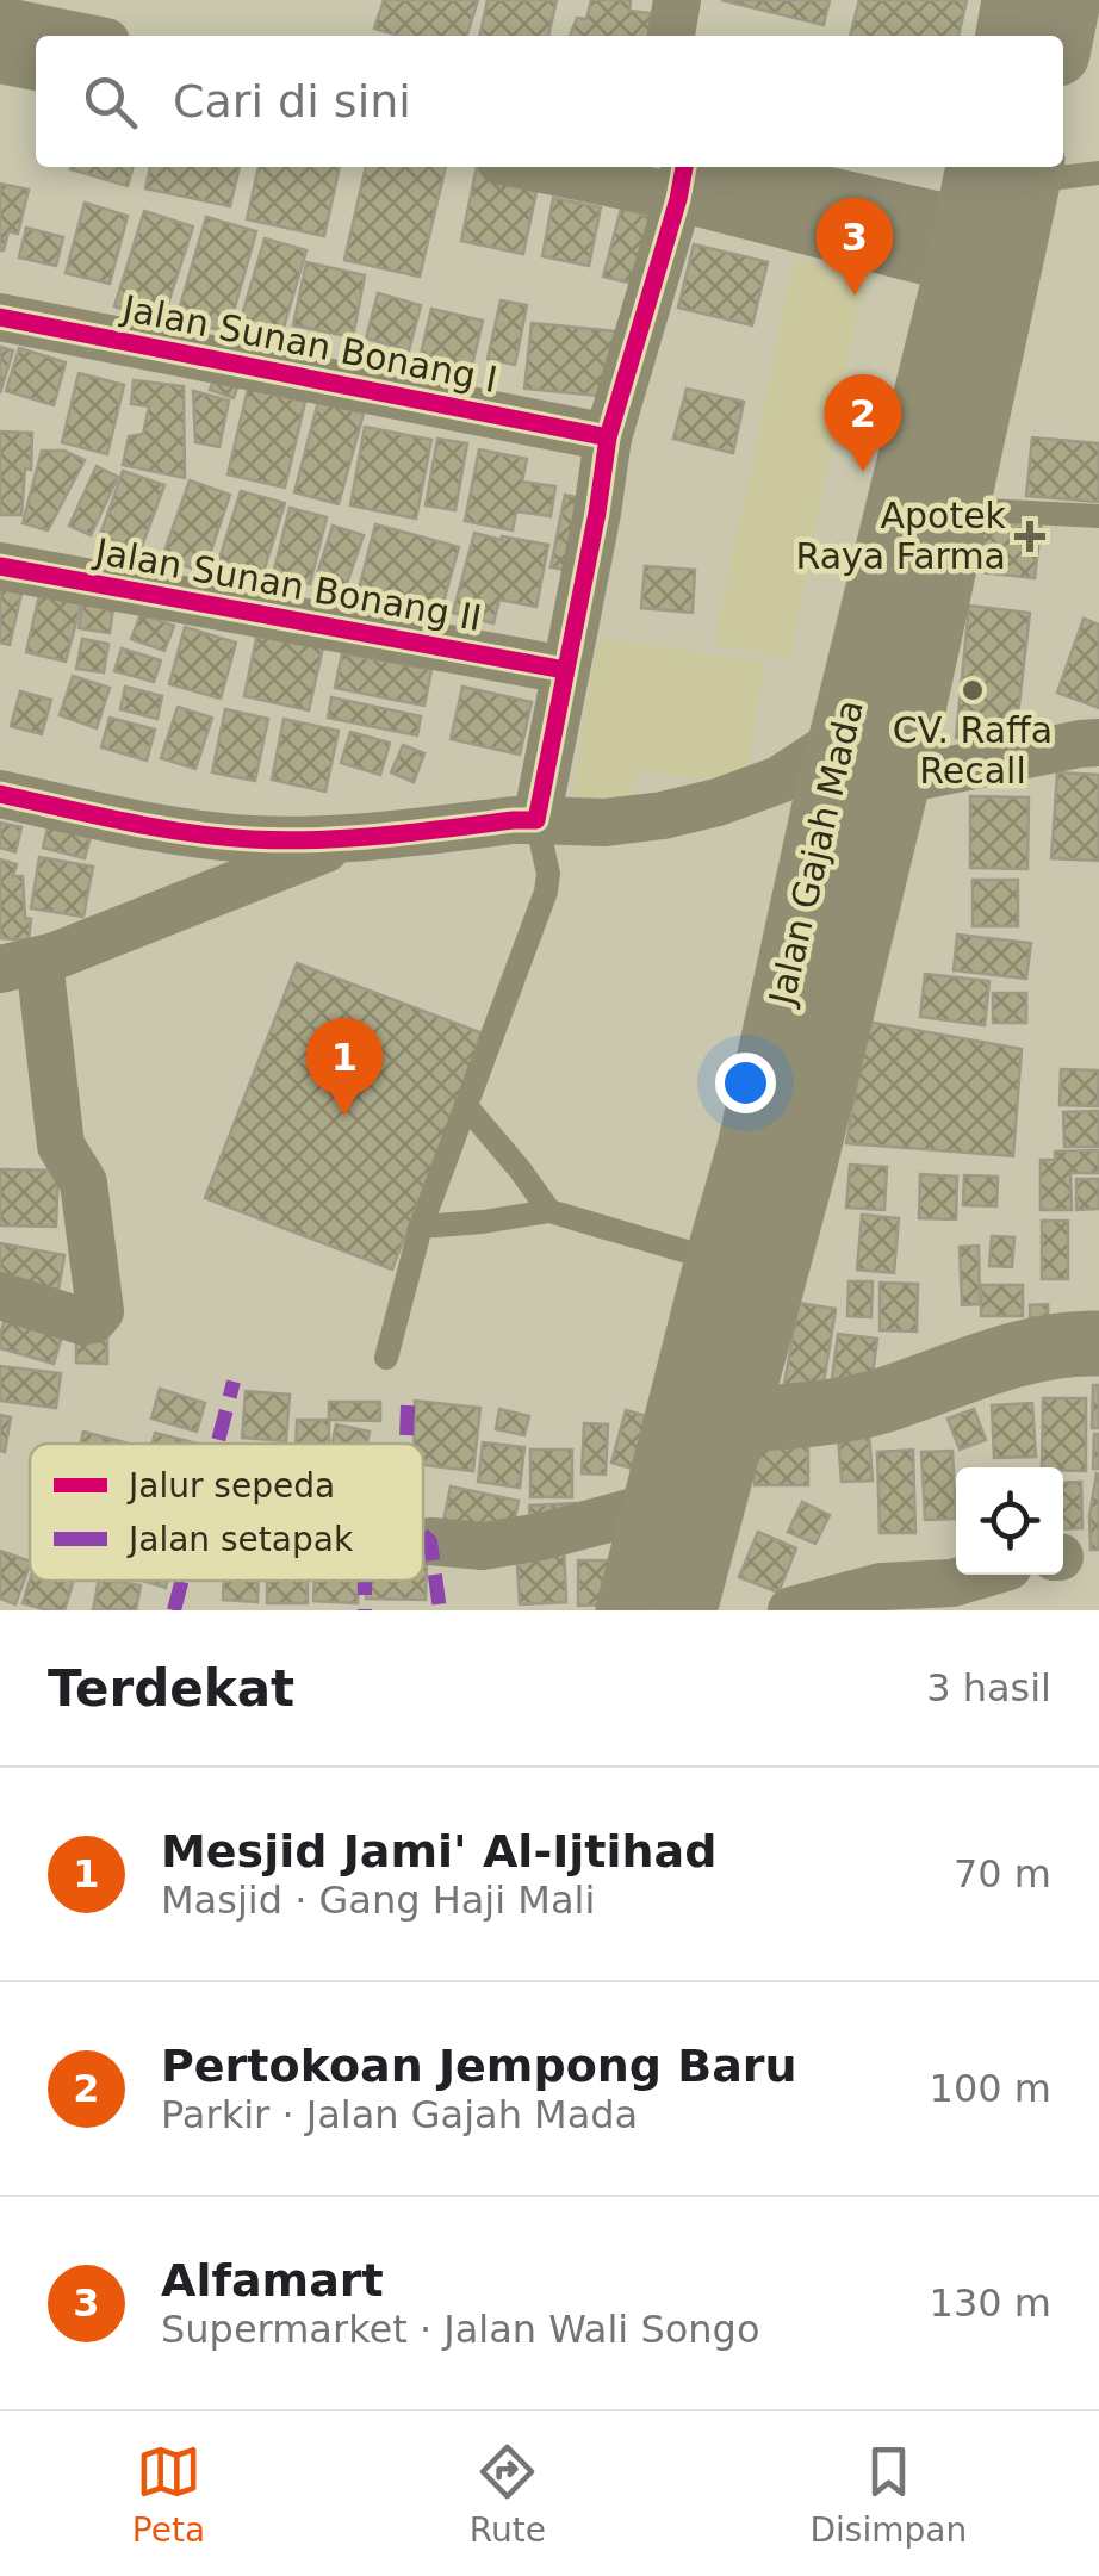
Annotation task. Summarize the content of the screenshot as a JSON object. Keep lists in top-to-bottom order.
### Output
{
  "streets": {
    "main road": ["Jalan Gajah Mada"],
    "street": ["Jalan Sunan Bonang I", "Jalan Sunan Bonang II"]
  },
  "places": {
    "health": ["Apotek Raya Farma"],
    "other": ["CV. Raffa Recall"]
  },
  "legend": ["Jalur sepeda", "Jalan setapak"],
  "page": {
    "search": "Cari di sini",
    "pins": ["3", "2", "1"],
    "heading": ["Terdekat", "3 hasil"],
    "list": [
      {
        "mark": "1",
        "name": "Mesjid Jami' Al-Ijtihad",
        "note": "Masjid · Gang Haji Mali",
        "value": "70 m"
      },
      {
        "mark": "2",
        "name": "Pertokoan Jempong Baru",
        "note": "Parkir · Jalan Gajah Mada",
        "value": "100 m"
      },
      {
        "mark": "3",
        "name": "Alfamart",
        "note": "Supermarket · Jalan Wali Songo",
        "value": "130 m"
      }
    ],
    "nav": ["Peta", "Rute", "Disimpan"]
  }
}
